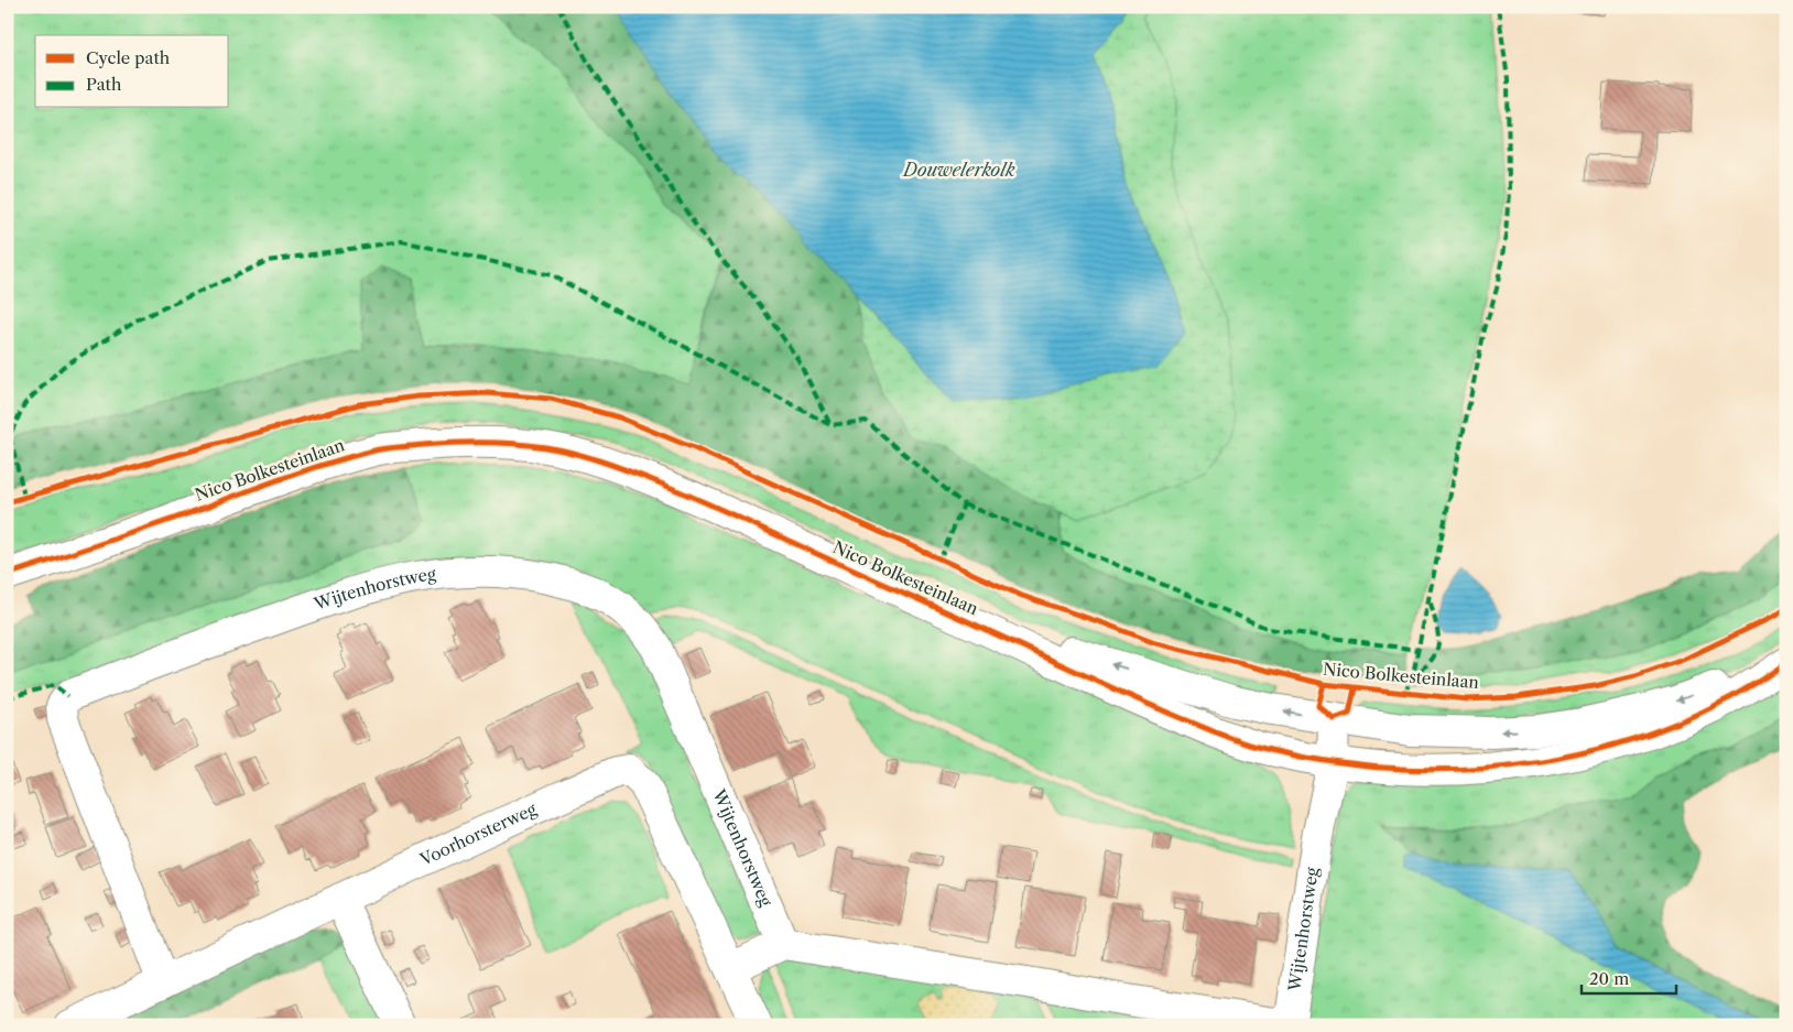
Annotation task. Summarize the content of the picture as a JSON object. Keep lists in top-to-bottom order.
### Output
{
  "streets": {
    "street": ["Nico Bolkesteinlaan", "Wijtenhorstweg", "Voorhorsterweg"]
  },
  "crossings": [
    ["Nico Bolkesteinlaan", "Wijtenhorstweg"],
    ["Wijtenhorstweg", "Voorhorsterweg"]
  ],
  "water": ["Douwelerkolk"],
  "legend": ["Cycle path", "Path"],
  "scale_bar": "20 m"
}
